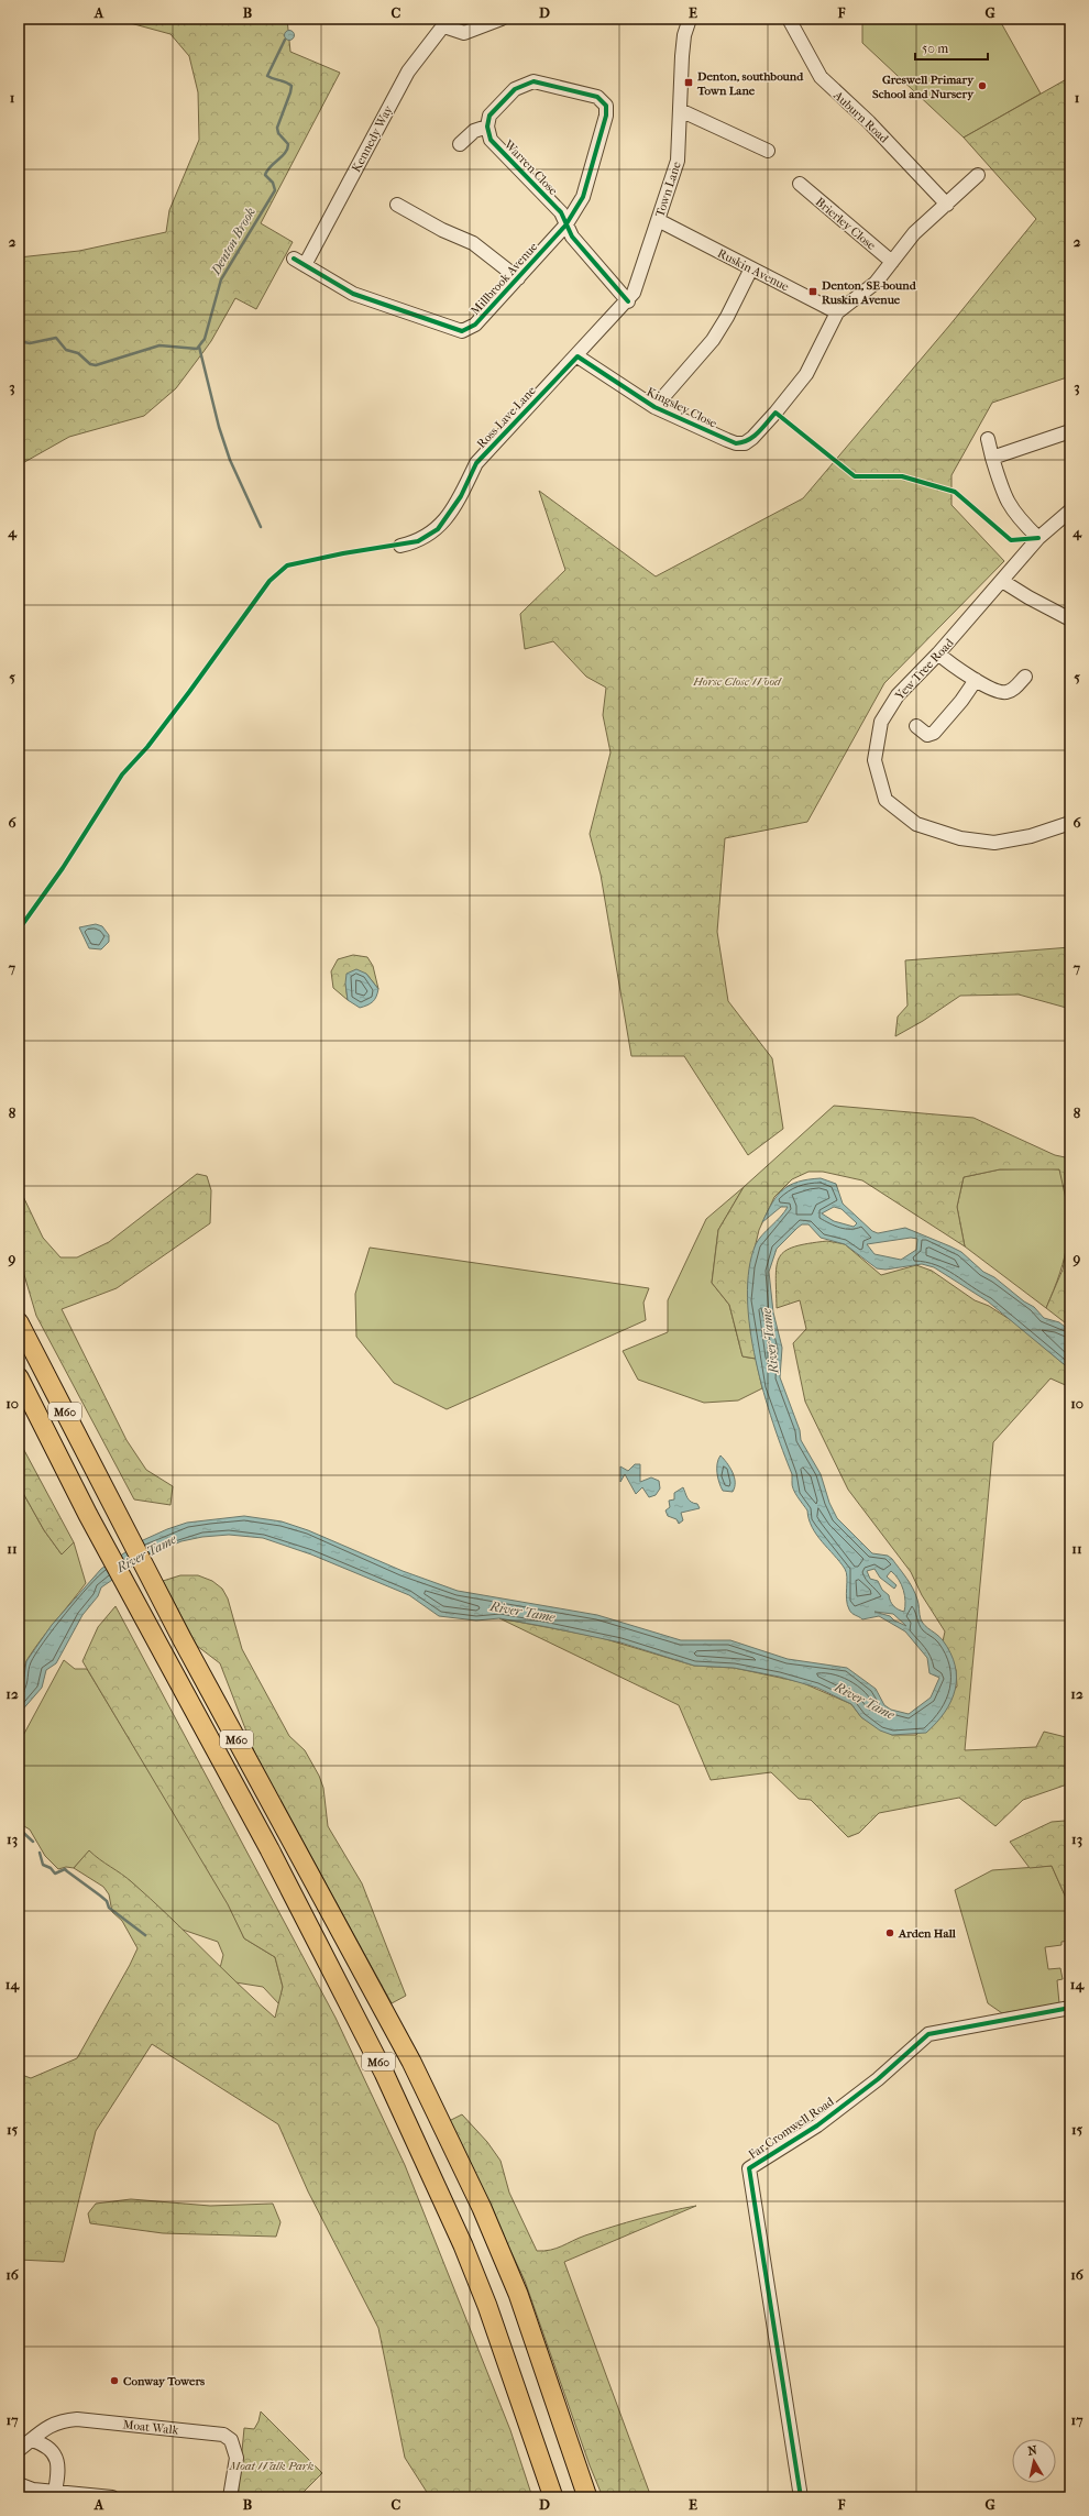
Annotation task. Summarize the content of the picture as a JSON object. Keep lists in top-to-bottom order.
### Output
{
  "streets": {
    "highway": ["M60"],
    "street": [
      "Auburn Road",
      "Kennedy Way",
      "Warren Close",
      "Town Lane",
      "Brierley Close",
      "Ruskin Avenue",
      "Millbrook Avenue",
      "Kingsley Close",
      "Ross Lave Lane",
      "Yew Tree Road",
      "Far Cromwell Road",
      "Moat Walk"
    ]
  },
  "crossings": [
    ["Kennedy Way", "Millbrook Avenue"],
    ["Warren Close", "Town Lane"],
    ["Warren Close", "Millbrook Avenue"],
    ["Warren Close", "Ross Lave Lane"],
    ["Town Lane", "Ruskin Avenue"],
    ["Town Lane", "Ross Lave Lane"],
    ["Ruskin Avenue", "Kingsley Close"],
    ["Kingsley Close", "Ross Lave Lane"]
  ],
  "water": ["Denton Brook", "River Tame"],
  "parks": ["Horse Close Wood", "Moat Walk Park"],
  "places": {
    "transit": ["Denton, southbound Town Lane", "Denton, SE-bound Ruskin Avenue"],
    "other": ["Greswell Primary School and Nursery", "Arden Hall", "Conway Towers"]
  },
  "scale_bar": "50 m",
  "north": "top",
  "grid": {
    "columns": [
      "A",
      "B",
      "C",
      "D",
      "E",
      "F",
      "G"
    ],
    "rows": [
      "1",
      "2",
      "3",
      "4",
      "5",
      "6",
      "7",
      "8",
      "9",
      "10",
      "11",
      "12",
      "13",
      "14",
      "15",
      "16",
      "17"
    ]
  }
}
